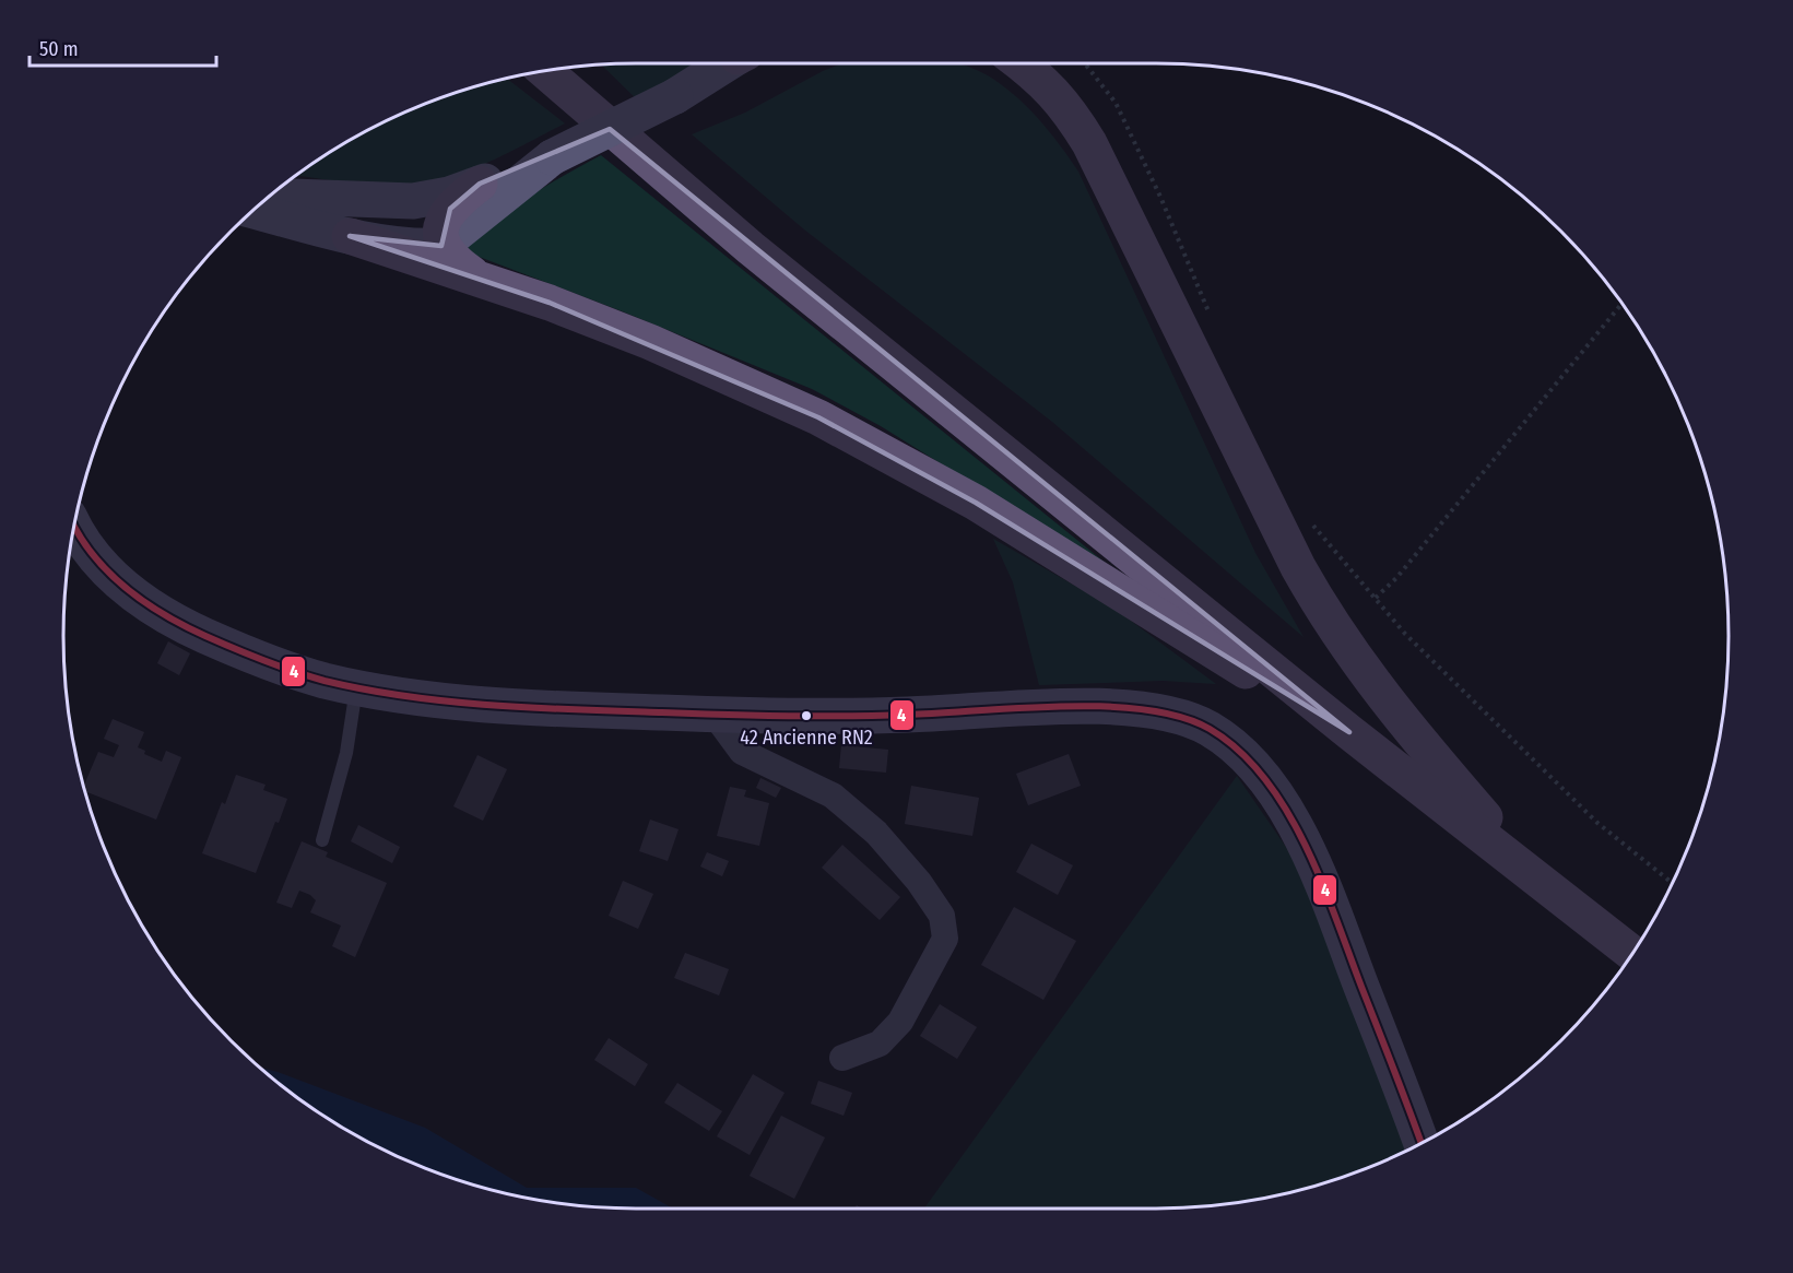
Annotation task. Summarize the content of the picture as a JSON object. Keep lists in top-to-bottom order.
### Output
{
  "places": ["42 Ancienne RN2"],
  "lines": ["transit line 4"],
  "scale_bar": "50 m"
}
